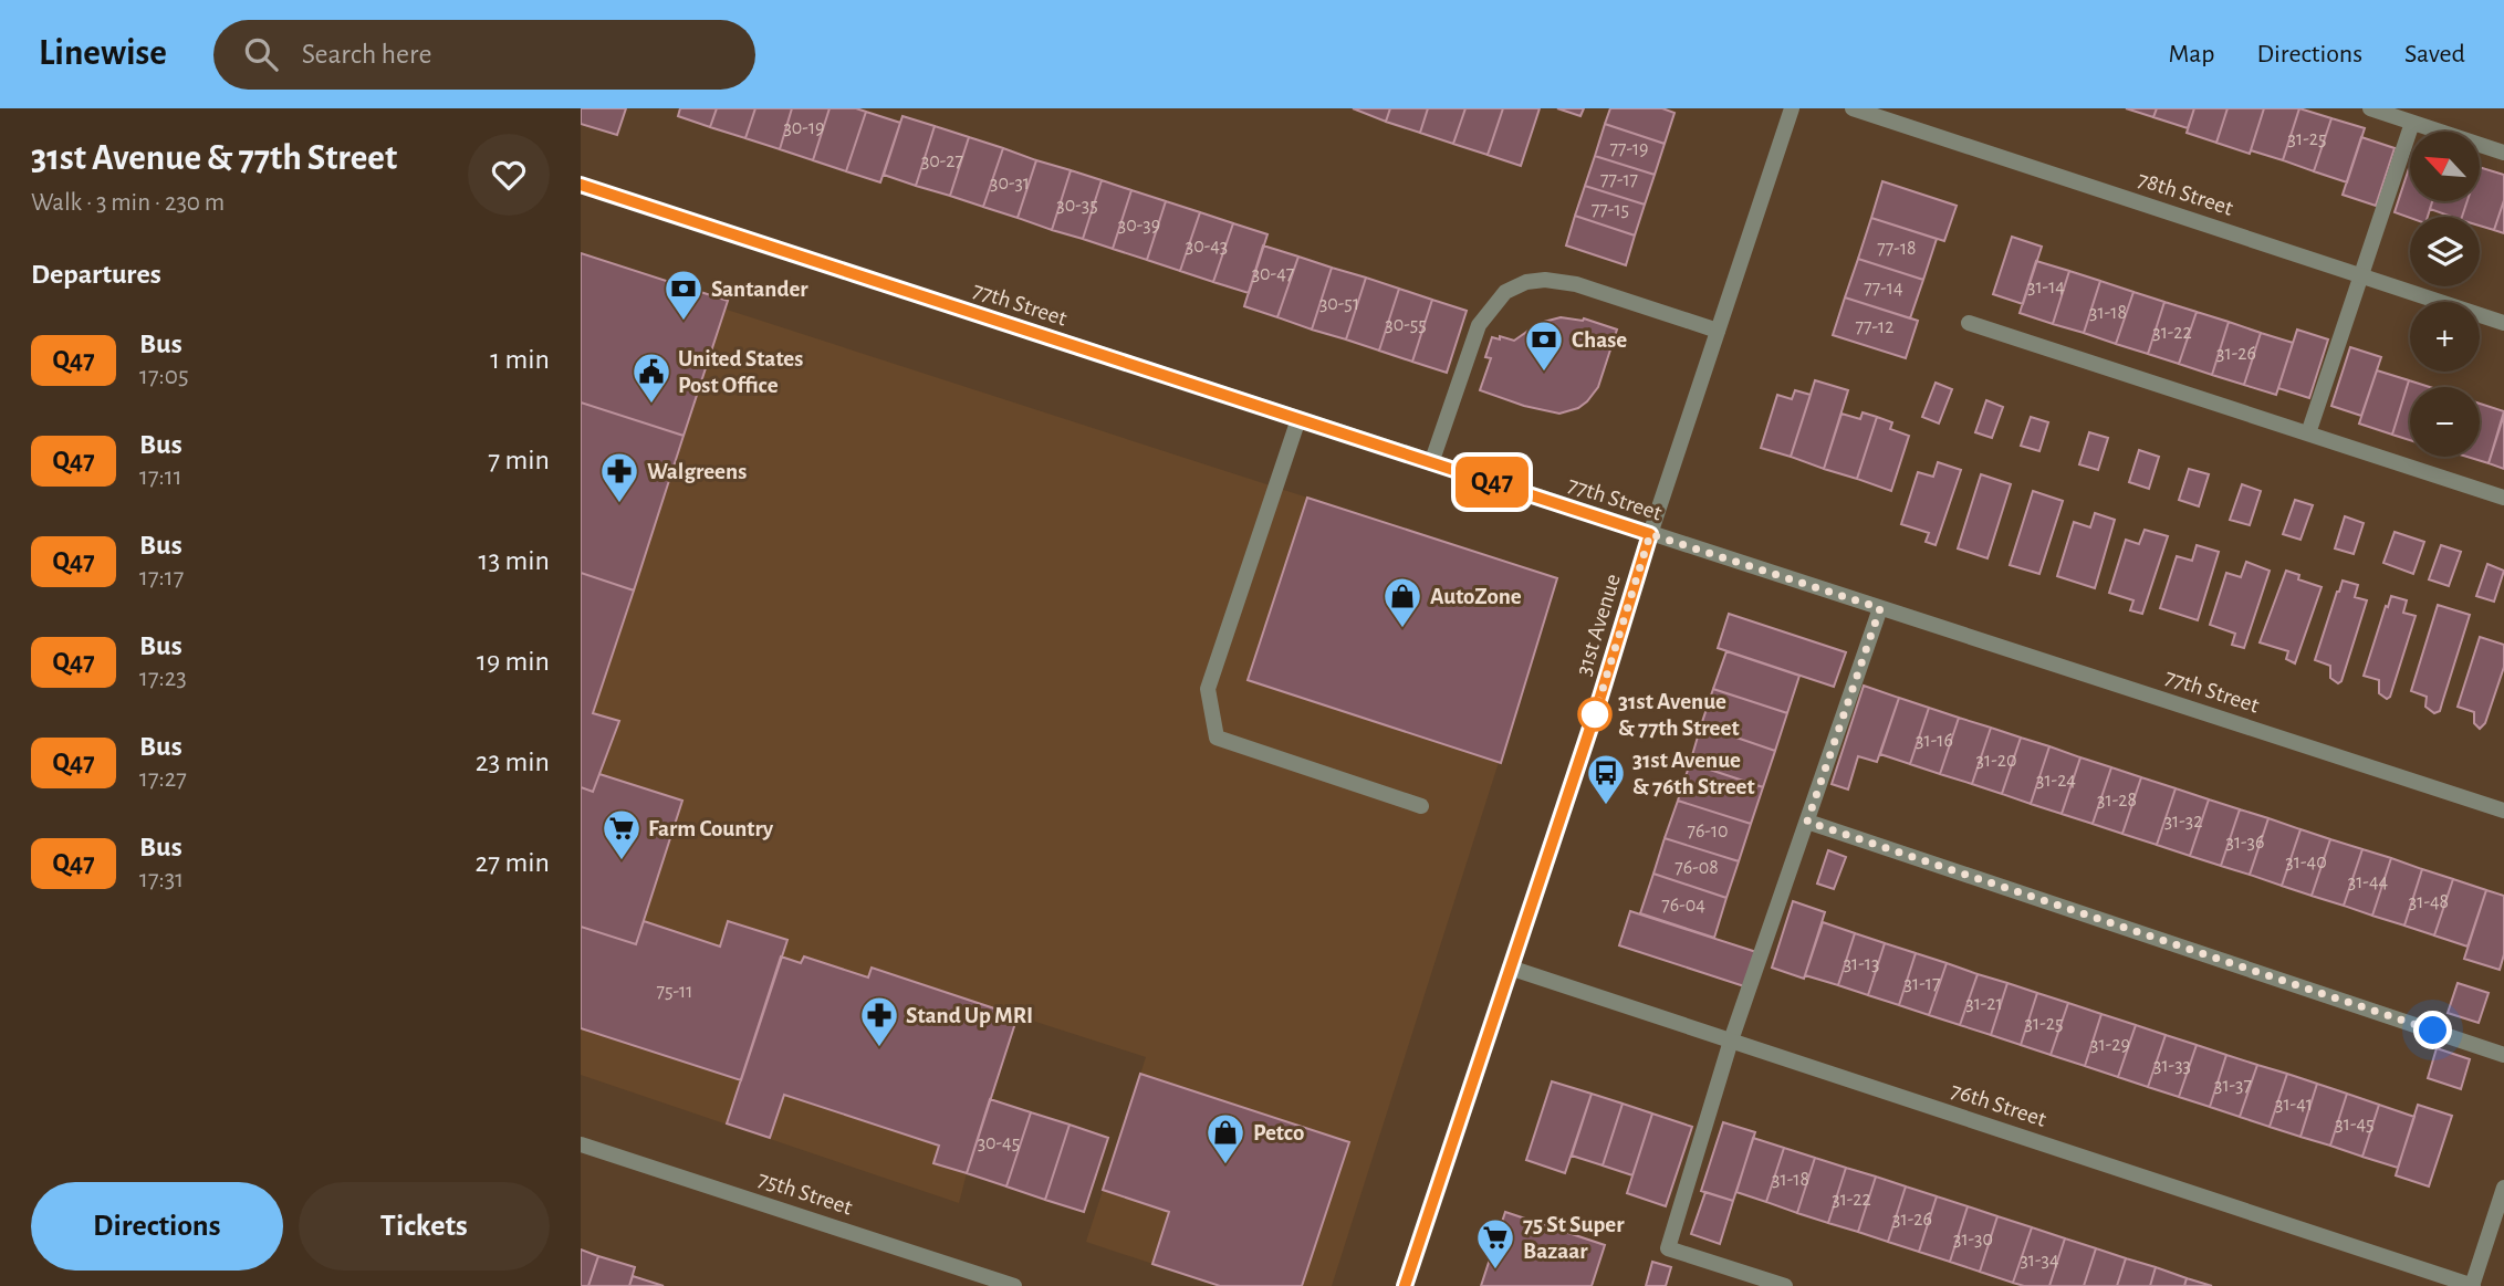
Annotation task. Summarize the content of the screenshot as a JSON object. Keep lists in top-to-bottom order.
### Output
{
  "streets": {
    "street": [
      "78th Street",
      "77th Street",
      "31st Avenue",
      "76th Street",
      "75th Street"
    ]
  },
  "crossings": [
    ["77th Street", "31st Avenue"],
    ["31st Avenue", "76th Street"]
  ],
  "places": {
    "bank": ["Santander", "Chase"],
    "public building": ["United States Post Office"],
    "pharmacy": ["Walgreens", "Stand Up MRI"],
    "shop": ["AutoZone", "Petco"],
    "other": ["31st Avenue & 77th Street"],
    "bus stop": ["31st Avenue & 76th Street"],
    "supermarket": ["Farm Country", "75 St Super Bazaar"]
  },
  "lines": ["bus line Q47"],
  "house_numbers": [
    "30-19",
    "31-25",
    "77-19",
    "30-27",
    "77-17",
    "30-31",
    "30-35",
    "77-15",
    "30-39",
    "30-43",
    "77-18",
    "30-47",
    "31-14",
    "77-14",
    "30-51",
    "31-18",
    "30-55",
    "77-12",
    "31-22",
    "31-26",
    "31-16",
    "31-20",
    "31-24",
    "31-28",
    "31-32",
    "76-10",
    "31-36",
    "31-40",
    "76-08",
    "31-44",
    "31-48",
    "76-04",
    "31-13",
    "31-17",
    "75-11",
    "31-21",
    "31-25",
    "31-29",
    "31-33",
    "31-37",
    "31-41",
    "31-45",
    "30-45",
    "31-18",
    "31-22",
    "31-26",
    "31-30",
    "31-34"
  ],
  "north": "top left",
  "page": {
    "header": "Linewise",
    "search": "Search here",
    "nav": ["Map", "Directions", "Saved"],
    "heading": [
      ["31st Avenue & 77th Street", "Walk · 3 min · 230 m"],
      "Departures"
    ],
    "on_map": "Q47",
    "map_buttons": ["+", "−"],
    "list": [
      {
        "mark": "Q47",
        "name": "Bus",
        "note": "17:05",
        "value": "1 min"
      },
      {
        "mark": "Q47",
        "name": "Bus",
        "note": "17:11",
        "value": "7 min"
      },
      {
        "mark": "Q47",
        "name": "Bus",
        "note": "17:17",
        "value": "13 min"
      },
      {
        "mark": "Q47",
        "name": "Bus",
        "note": "17:23",
        "value": "19 min"
      },
      {
        "mark": "Q47",
        "name": "Bus",
        "note": "17:27",
        "value": "23 min"
      },
      {
        "mark": "Q47",
        "name": "Bus",
        "note": "17:31",
        "value": "27 min"
      }
    ],
    "buttons": ["Directions", "Tickets"]
  }
}
